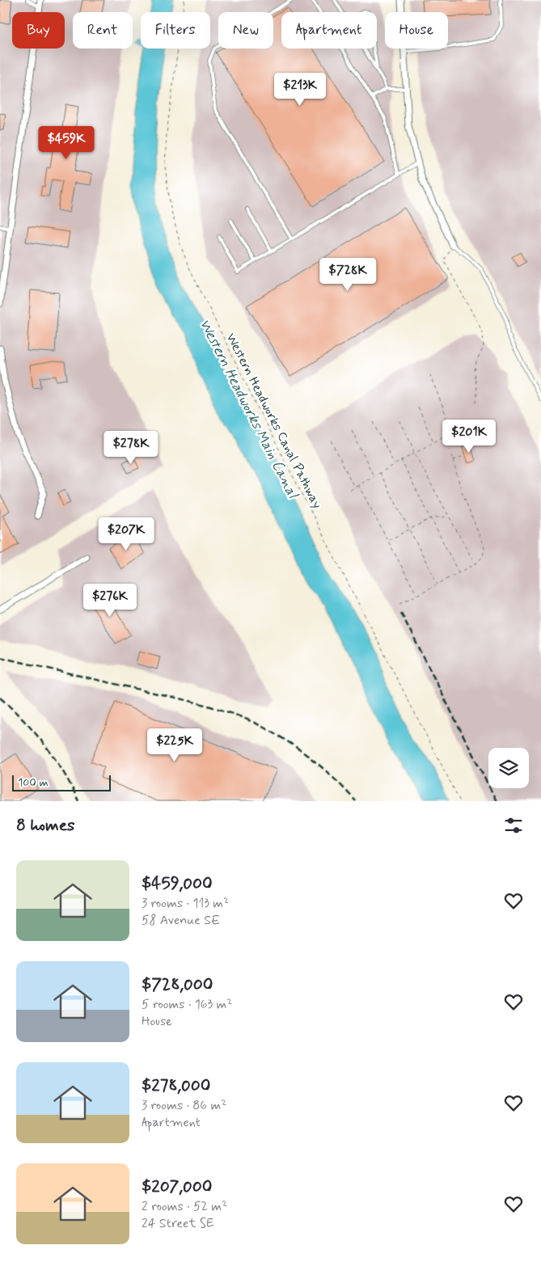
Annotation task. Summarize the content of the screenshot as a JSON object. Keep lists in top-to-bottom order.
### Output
{
  "streets": {
    "path": ["Western Headworks Canal Pathway"]
  },
  "water": ["Western Headworks Main Canal"],
  "scale_bar": "100 m",
  "page": {
    "chip": [
      "Buy",
      "Rent",
      "Filters",
      "New",
      "Apartment",
      "House"
    ],
    "price": [
      "$213K",
      "$459K",
      "$728K",
      "$201K",
      "$278K",
      "$207K",
      "$276K",
      "$225K"
    ],
    "scale": "100 m",
    "heading": "8 homes",
    "list": [
      {
        "name": "$459,000",
        "note": "3 rooms · 113 m² · 58 Avenue SE"
      },
      {
        "name": "$728,000",
        "note": "5 rooms · 163 m² · House"
      },
      {
        "name": "$278,000",
        "note": "3 rooms · 86 m² · Apartment"
      },
      {
        "name": "$207,000",
        "note": "2 rooms · 52 m² · 24 Street SE"
      }
    ]
  }
}
